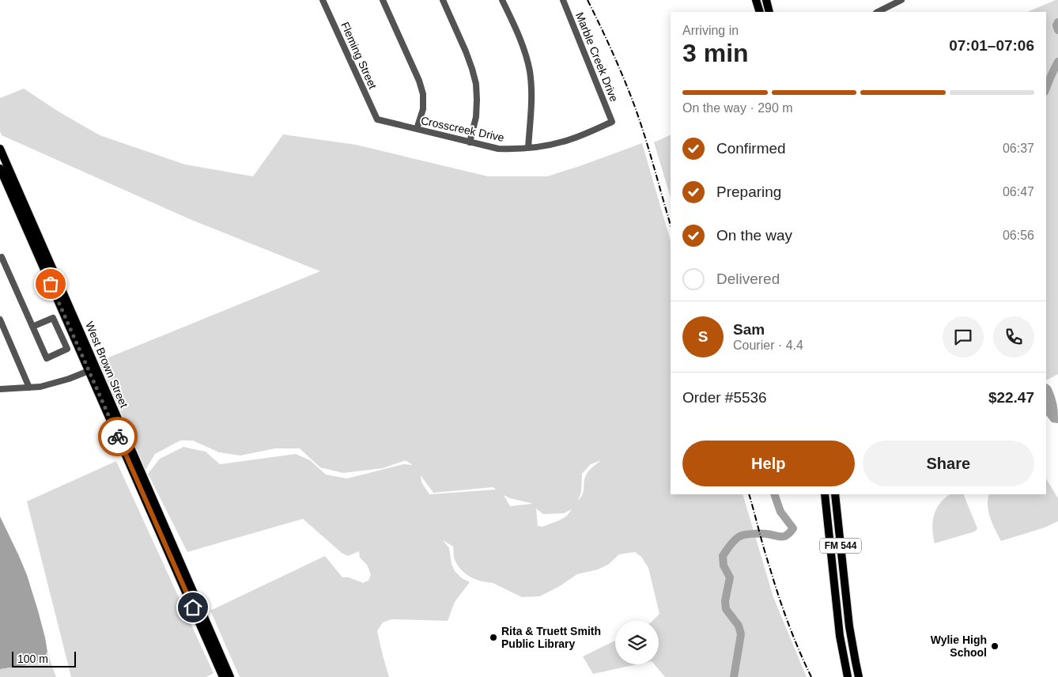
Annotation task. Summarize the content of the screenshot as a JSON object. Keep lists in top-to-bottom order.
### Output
{
  "streets": {
    "main road": ["West Brown Street", "FM 544"],
    "street": ["Fleming Street", "Marble Creek Drive", "Crosscreek Drive"]
  },
  "crossings": [
    ["Fleming Street", "Crosscreek Drive"],
    ["Marble Creek Drive", "Crosscreek Drive"]
  ],
  "places": ["Rita & Truett Smith Public Library", "Wylie High School"],
  "scale_bar": "100 m",
  "page": {
    "heading": ["3 min", "Arriving in", "07:01–07:06"],
    "panel": [
      "Sam",
      "Courier · 4.4",
      "Order #5536",
      "$22.47"
    ],
    "bar": "On the way · 290 m",
    "list": [
      ["Confirmed", "06:37"],
      ["Preparing", "06:47"],
      ["On the way", "06:56"],
      "Delivered"
    ],
    "round": "S",
    "buttons": ["Help", "Share"],
    "scale": "100 m"
  }
}
